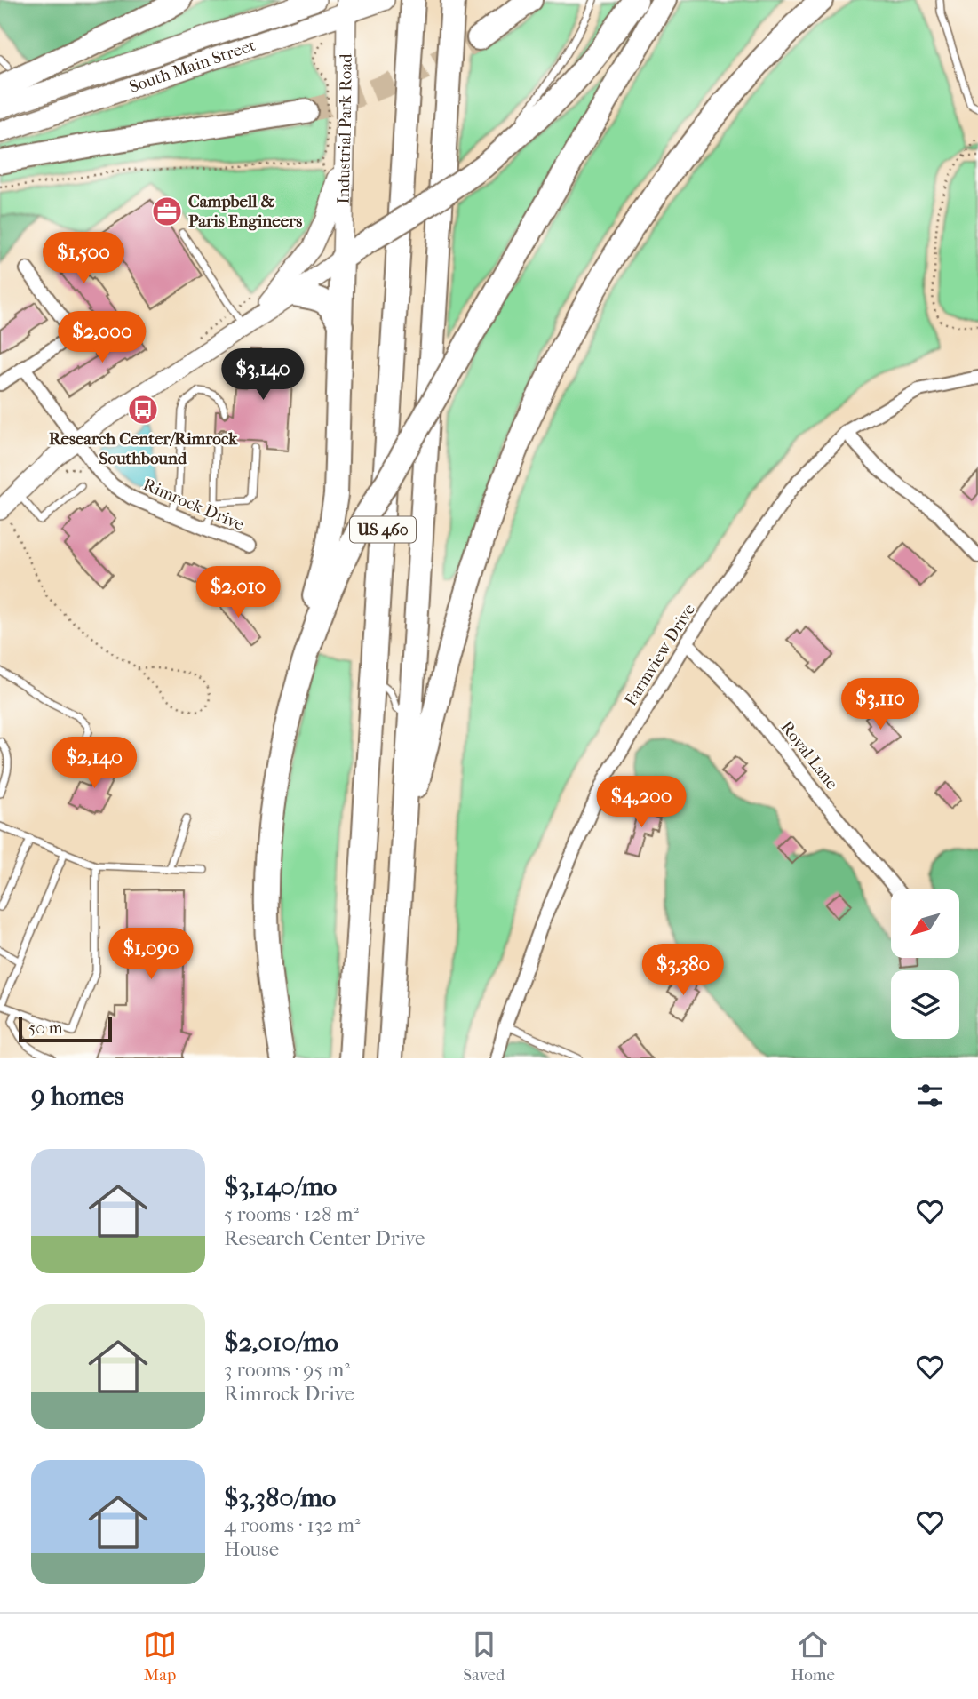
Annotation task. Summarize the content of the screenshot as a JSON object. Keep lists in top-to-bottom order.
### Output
{
  "streets": {
    "highway": ["US 460"],
    "main road": ["South Main Street", "Industrial Park Road"],
    "street": ["Rimrock Drive", "Farmview Drive", "Royal Lane"]
  },
  "crossings": [
    ["South Main Street", "Industrial Park Road"],
    ["Farmview Drive", "Royal Lane"]
  ],
  "places": {
    "office": ["Campbell & Paris Engineers"],
    "bus stop": ["Research Center/Rimrock Southbound"]
  },
  "scale_bar": "50 m",
  "north": "bottom left",
  "page": {
    "price": [
      "$1,500",
      "$2,000",
      "$3,140",
      "$2,010",
      "$3,110",
      "$2,140",
      "$4,200",
      "$1,090",
      "$3,380"
    ],
    "scale": "50 m",
    "heading": "9 homes",
    "list": [
      {
        "name": "$3,140/mo",
        "note": "5 rooms · 128 m² · Research Center Drive"
      },
      {
        "name": "$2,010/mo",
        "note": "3 rooms · 95 m² · Rimrock Drive"
      },
      {
        "name": "$3,380/mo",
        "note": "4 rooms · 132 m² · House"
      }
    ],
    "tabs": ["Map", "Saved", "Home"]
  }
}
